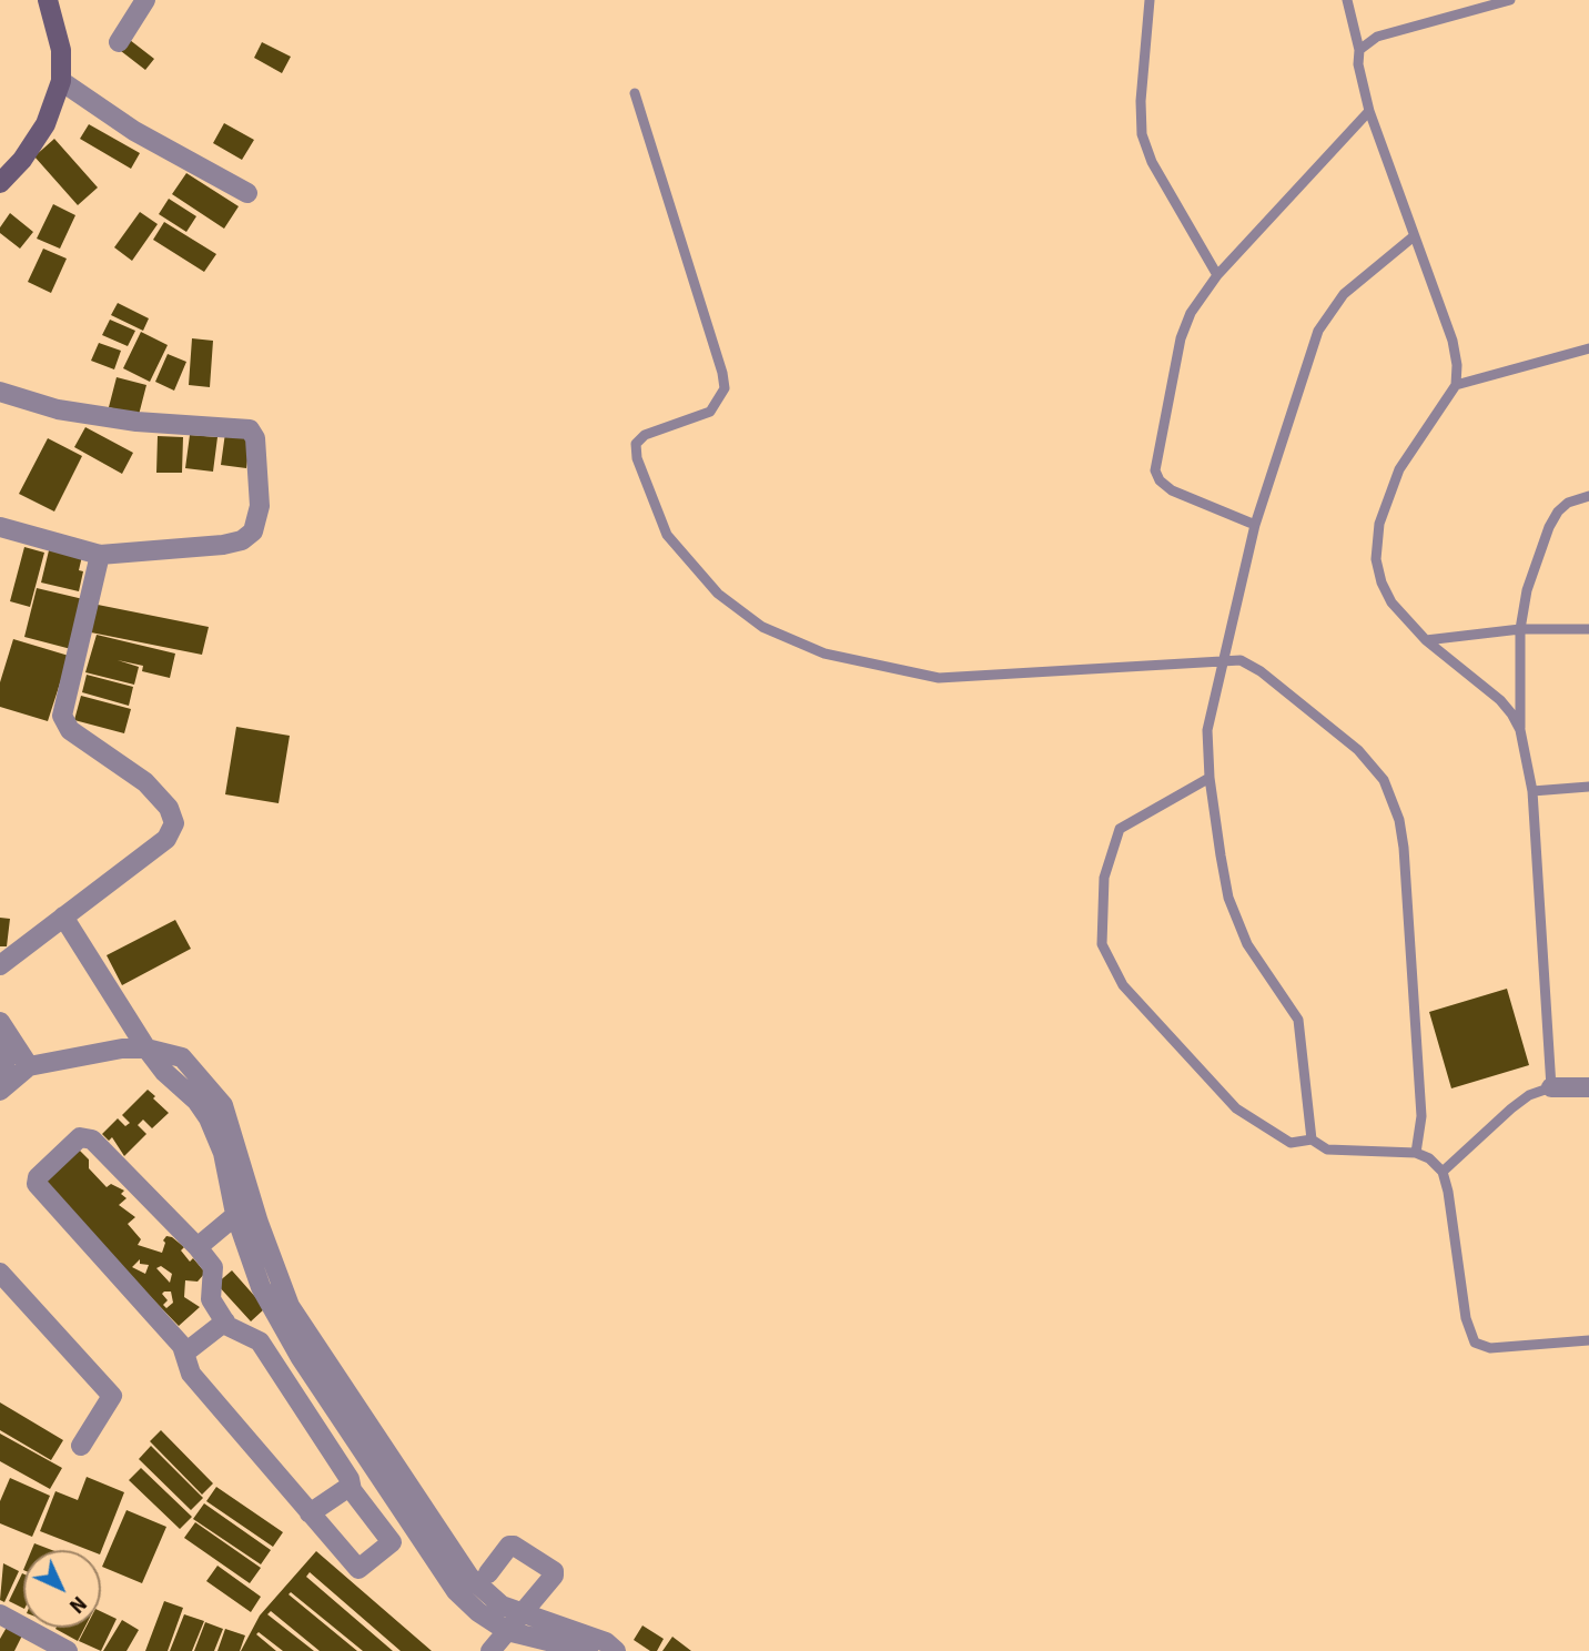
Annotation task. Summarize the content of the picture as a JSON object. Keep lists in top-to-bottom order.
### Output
{
  "north": "bottom right"
}
